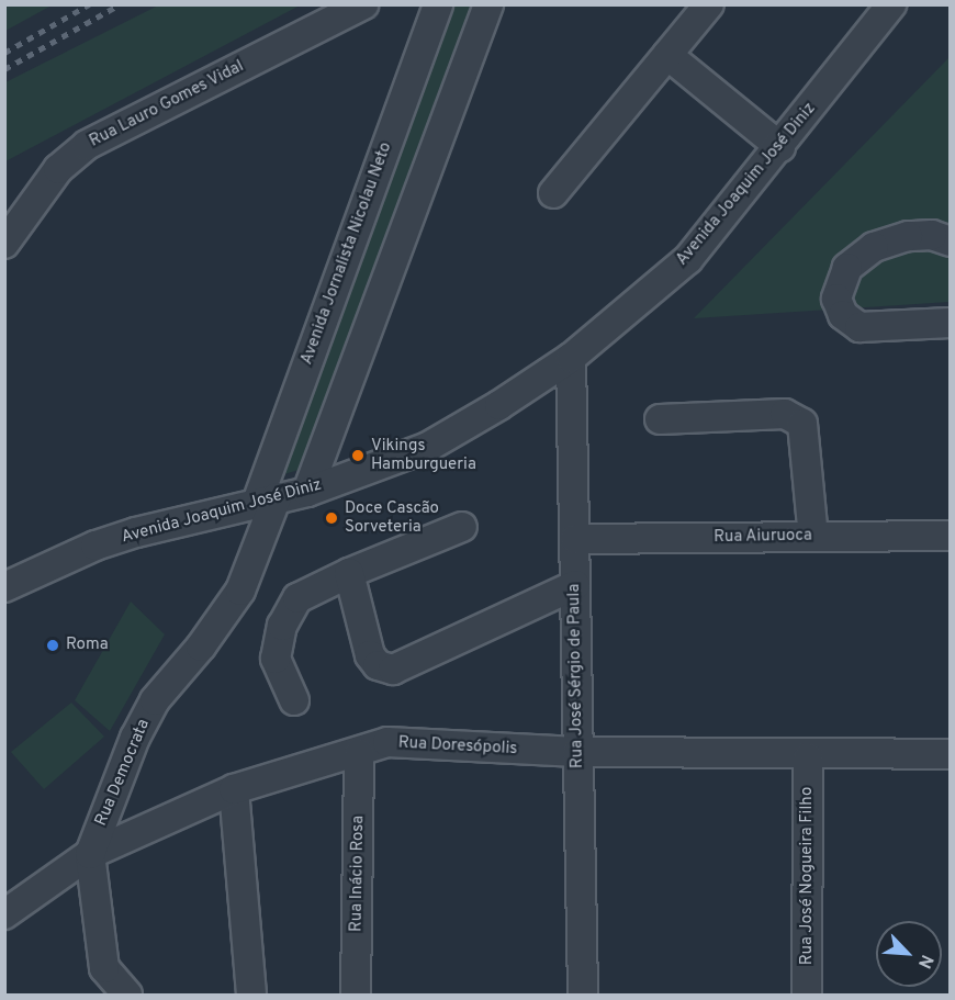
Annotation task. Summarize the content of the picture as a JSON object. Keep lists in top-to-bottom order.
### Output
{
  "streets": {
    "street": [
      "Rua Lauro Gomes Vidal",
      "Avenida Joaquim José Diniz",
      "Avenida Jornalista Nicolau Neto",
      "Rua Aiuruoca",
      "Rua José Sérgio de Paula",
      "Rua Doresópolis",
      "Rua Democrata",
      "Rua Inácio Rosa",
      "Rua José Nogueira Filho"
    ]
  },
  "crossings": [
    ["Avenida Joaquim José Diniz", "Avenida Jornalista Nicolau Neto"],
    ["Avenida Joaquim José Diniz", "Rua José Sérgio de Paula"],
    ["Avenida Joaquim José Diniz", "Rua Democrata"],
    ["Avenida Jornalista Nicolau Neto", "Rua Democrata"],
    ["Rua Aiuruoca", "Rua José Sérgio de Paula"],
    ["Rua José Sérgio de Paula", "Rua Doresópolis"],
    ["Rua Doresópolis", "Rua Democrata"],
    ["Rua Doresópolis", "Rua Inácio Rosa"],
    ["Rua Doresópolis", "Rua José Nogueira Filho"]
  ],
  "places": ["Vikings Hamburgueria", "Doce Cascão Sorveteria", "Roma"],
  "north": "bottom right"
}
